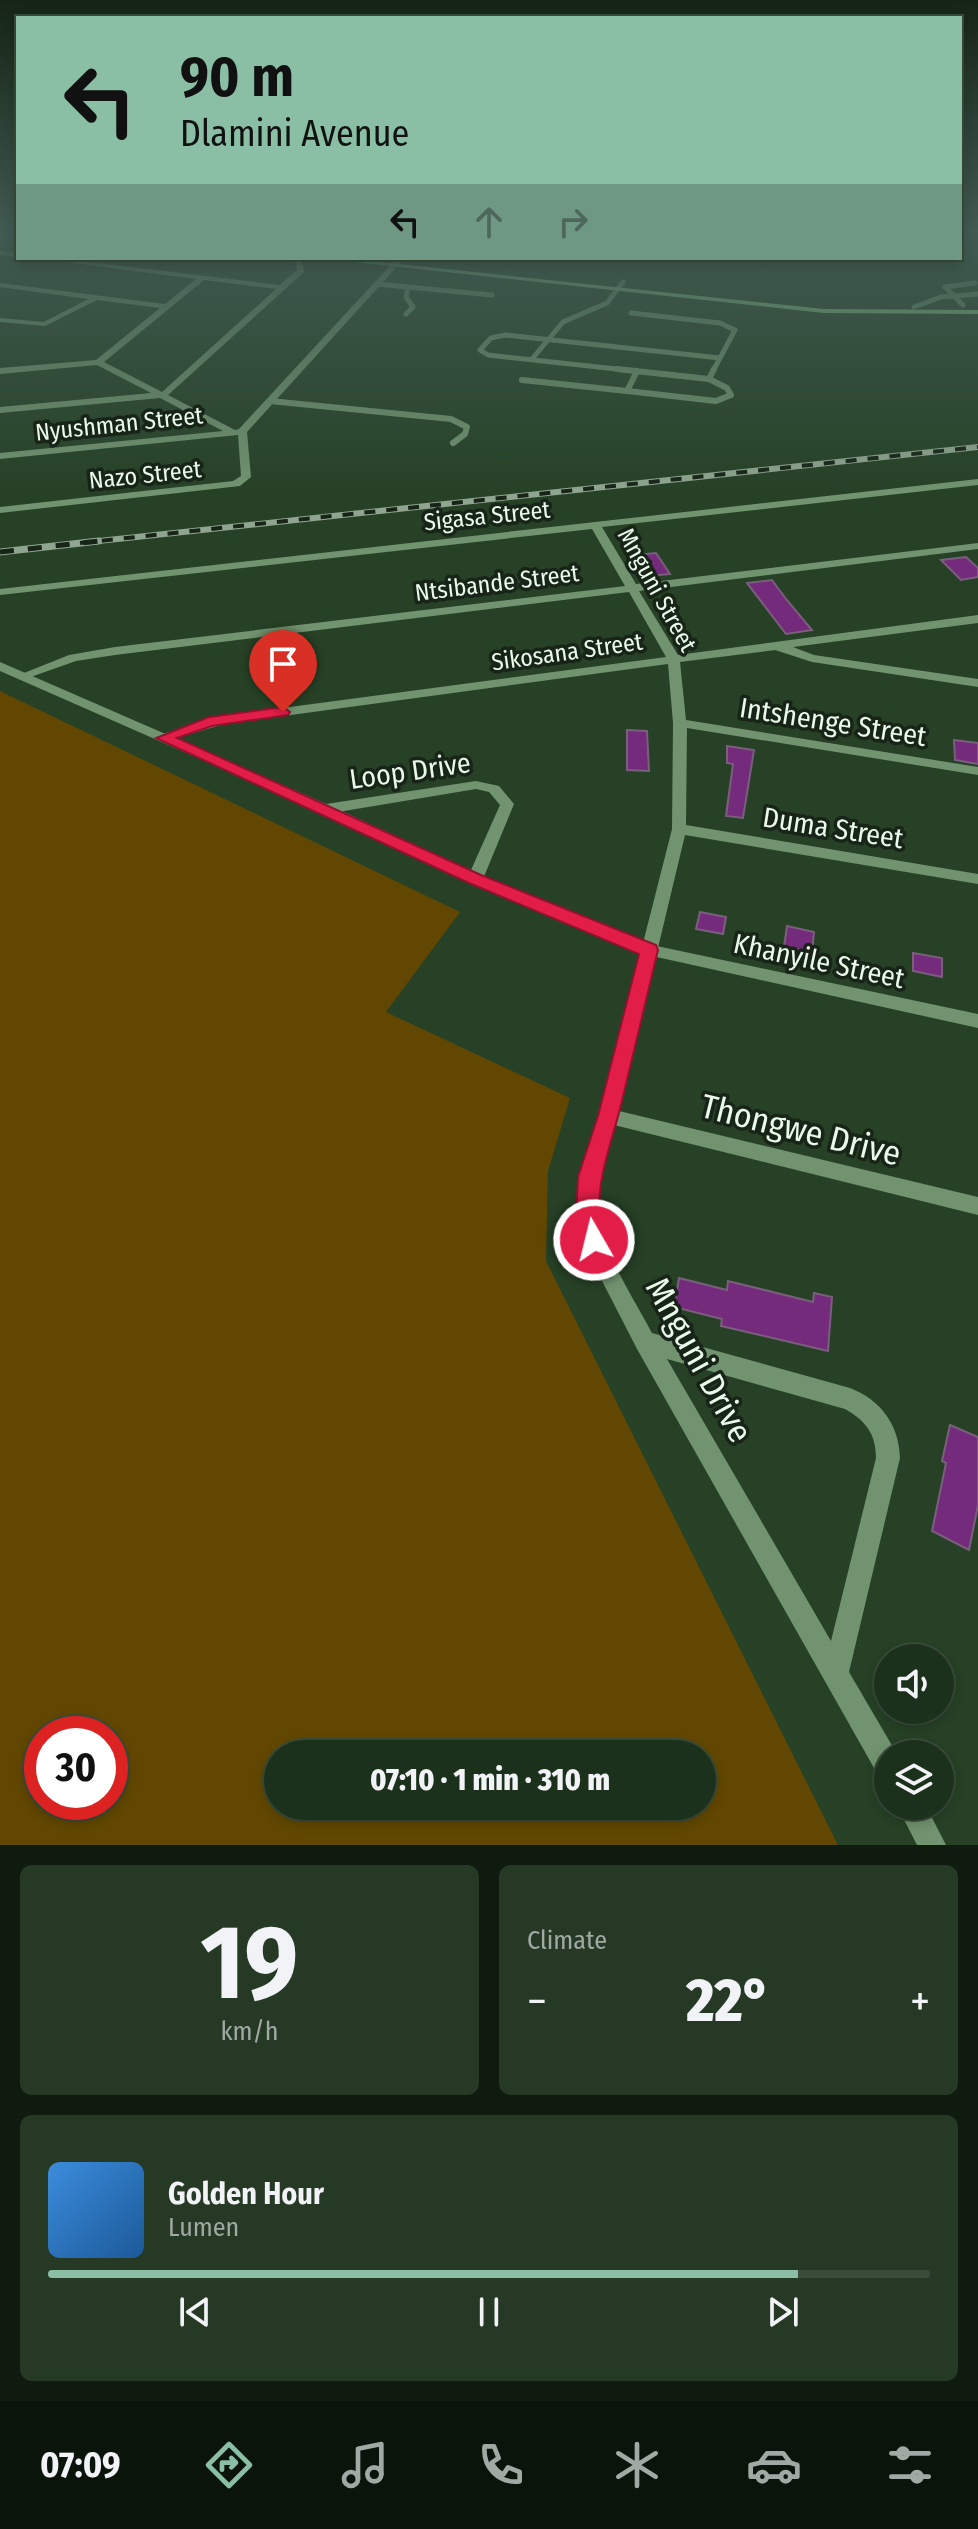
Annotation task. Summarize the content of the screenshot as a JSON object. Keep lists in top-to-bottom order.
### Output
{
  "streets": {
    "street": [
      "Nyushman Street",
      "Nazo Street",
      "Sigasa Street",
      "Ntsibande Street",
      "Mnguni Street",
      "Sikosana Street",
      "Intshenge Street",
      "Loop Drive",
      "Duma Street",
      "Khanyile Street",
      "Thongwe Drive",
      "Mnguni Drive"
    ]
  },
  "crossings": [
    ["Nyushman Street", "Nazo Street"],
    ["Sigasa Street", "Mnguni Street"],
    ["Ntsibande Street", "Mnguni Street"],
    ["Ntsibande Street", "Khanyile Street"],
    ["Mnguni Street", "Sikosana Street"],
    ["Mnguni Street", "Intshenge Street"],
    ["Mnguni Street", "Mnguni Drive"],
    ["Sikosana Street", "Khanyile Street"],
    ["Intshenge Street", "Mnguni Drive"],
    ["Loop Drive", "Khanyile Street"],
    ["Duma Street", "Mnguni Drive"],
    ["Khanyile Street", "Mnguni Drive"],
    ["Thongwe Drive", "Mnguni Drive"]
  ],
  "page": {
    "turn": ["90 m", "Dlamini Avenue"],
    "limit": "30",
    "trip": "07:10 · 1 min · 310 m",
    "tile": [
      ["19", "km/h"],
      "Climate"
    ],
    "heat": ["−", "22°", "+"],
    "song": ["Golden Hour", "Lumen"],
    "tabs": "07:09"
  }
}
